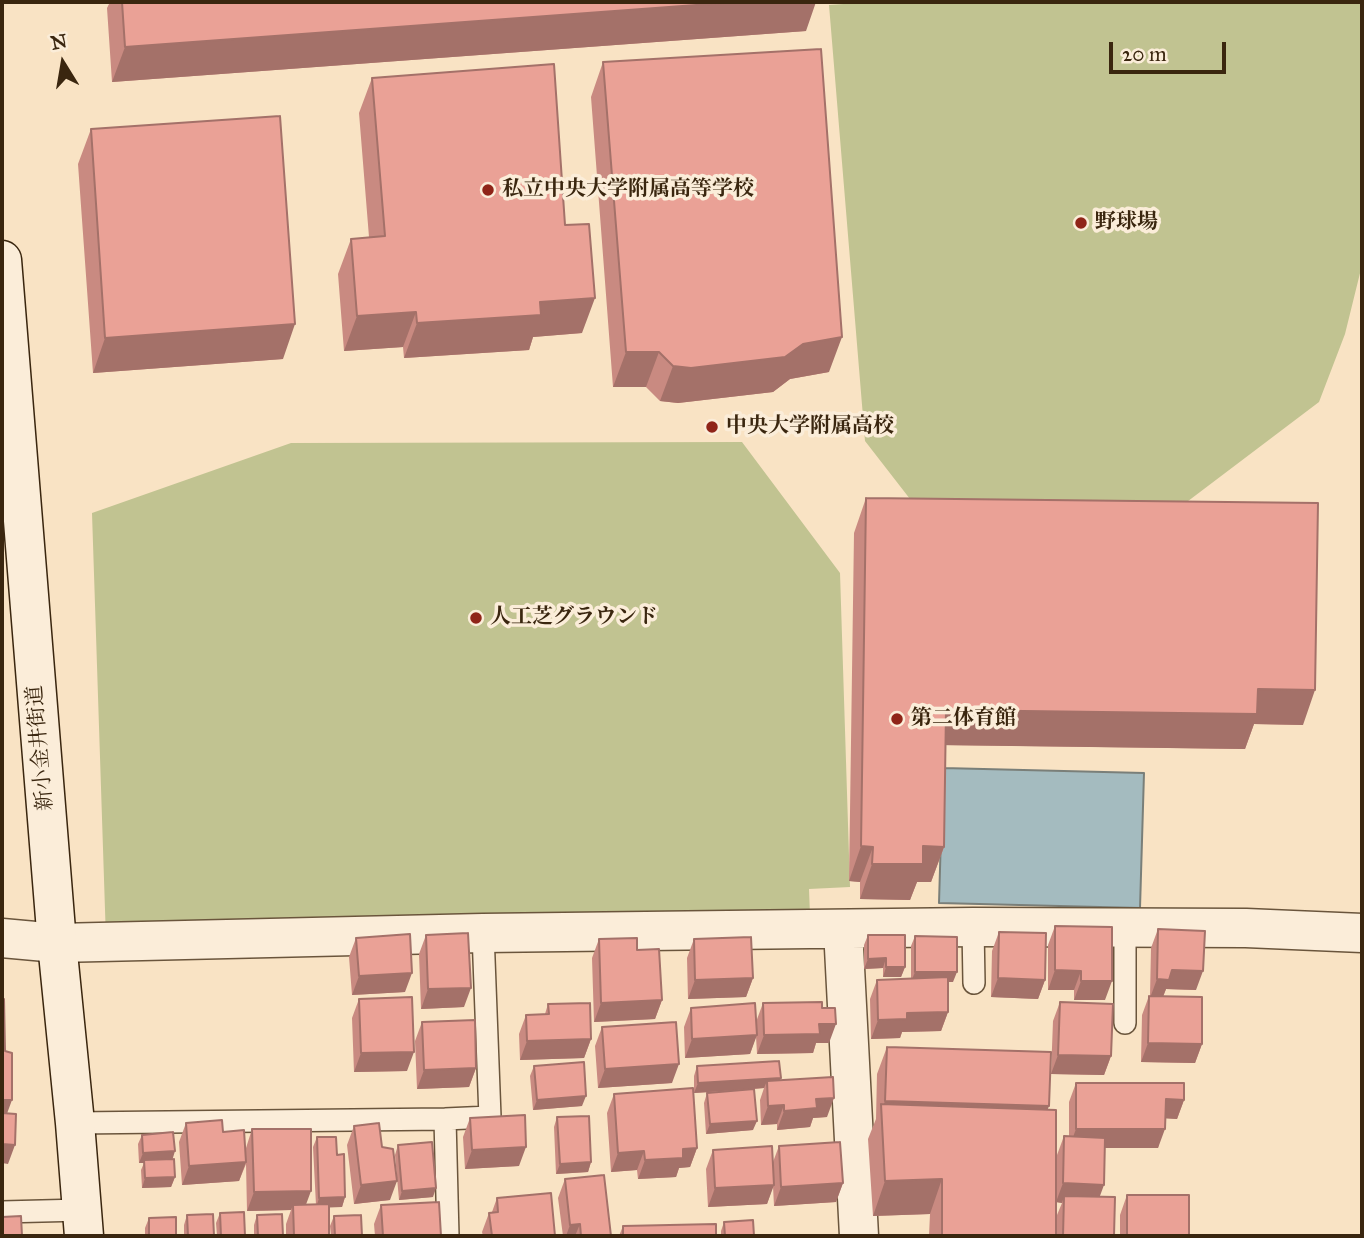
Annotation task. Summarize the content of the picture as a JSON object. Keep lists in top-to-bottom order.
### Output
{
  "streets": {
    "street": ["新小金井街道"]
  },
  "places": [
    "私立中央大学附属高等学校",
    "野球場",
    "中央大学附属高校",
    "人工芝グラウンド",
    "第二体育館"
  ],
  "scale_bar": "20 m",
  "north": "top"
}
